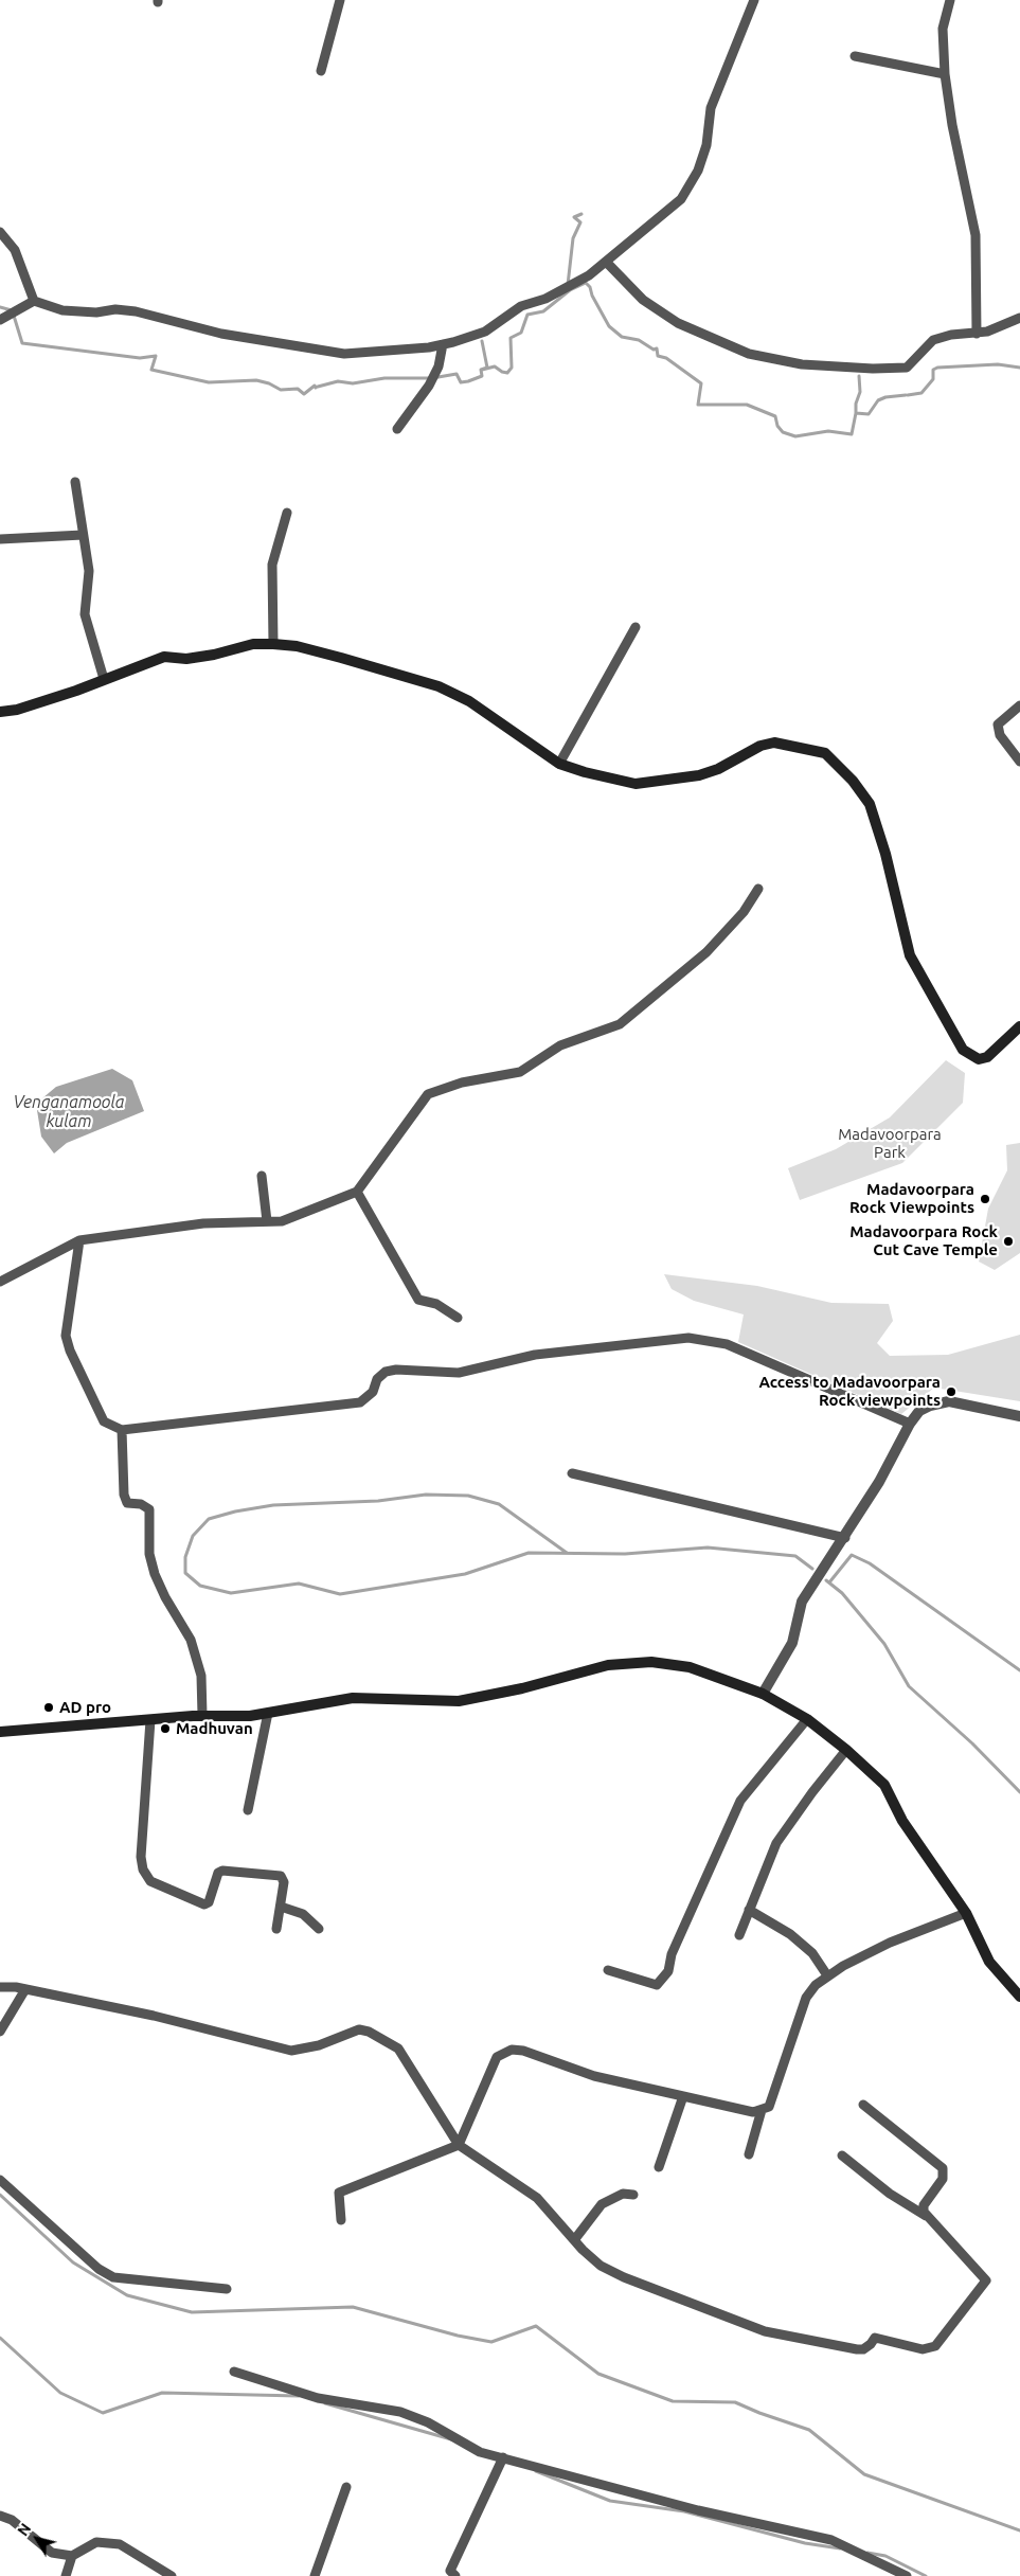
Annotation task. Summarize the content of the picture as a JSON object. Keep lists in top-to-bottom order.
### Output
{
  "water": ["Venganamoola kulam"],
  "parks": ["Madavoorpara Park"],
  "places": [
    "Madavoorpara Rock Viewpoints",
    "Madavoorpara Rock Cut Cave Temple",
    "Access to Madavoorpara Rock viewpoints",
    "AD pro",
    "Madhuvan"
  ],
  "north": "top left"
}
